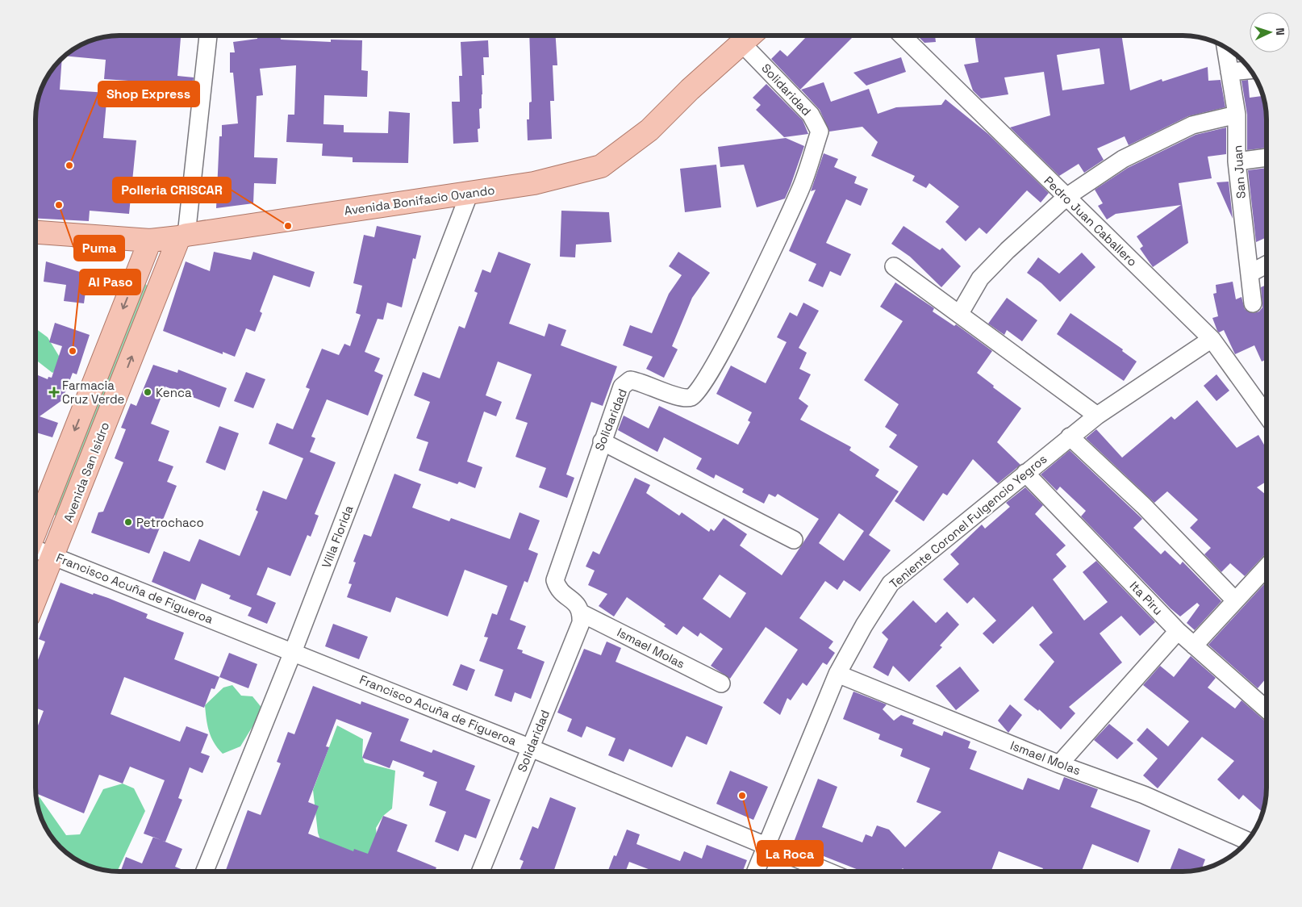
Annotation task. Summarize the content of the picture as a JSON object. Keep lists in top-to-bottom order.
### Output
{
  "streets": {
    "main road": ["Avenida Bonifacio Ovando", "Avenida San Isidro"],
    "street": [
      "Solidaridad",
      "San Juan",
      "Pedro Juan Caballero",
      "Teniente Coronel Fulgencio Yegros",
      "Villa Florida",
      "Francisco Acuña de Figueroa",
      "Ita Piru",
      "Ismael Molas"
    ]
  },
  "crossings": [
    ["Solidaridad", "Avenida Bonifacio Ovando"],
    ["Solidaridad", "Francisco Acuña de Figueroa"],
    ["Solidaridad", "Ismael Molas"],
    ["Avenida Bonifacio Ovando", "Avenida San Isidro"],
    ["Avenida Bonifacio Ovando", "Villa Florida"],
    ["Pedro Juan Caballero", "Teniente Coronel Fulgencio Yegros"],
    ["Avenida San Isidro", "Francisco Acuña de Figueroa"],
    ["Teniente Coronel Fulgencio Yegros", "Francisco Acuña de Figueroa"],
    ["Teniente Coronel Fulgencio Yegros", "Ita Piru"],
    ["Teniente Coronel Fulgencio Yegros", "Ismael Molas"],
    ["Villa Florida", "Francisco Acuña de Figueroa"]
  ],
  "places": {
    "other": [
      "Shop Express",
      "Puma",
      "Polleria CRISCAR",
      "Al Paso",
      "Kenca",
      "Petrochaco",
      "La Roca"
    ],
    "health": ["Farmacia Cruz Verde"]
  },
  "north": "right"
}
